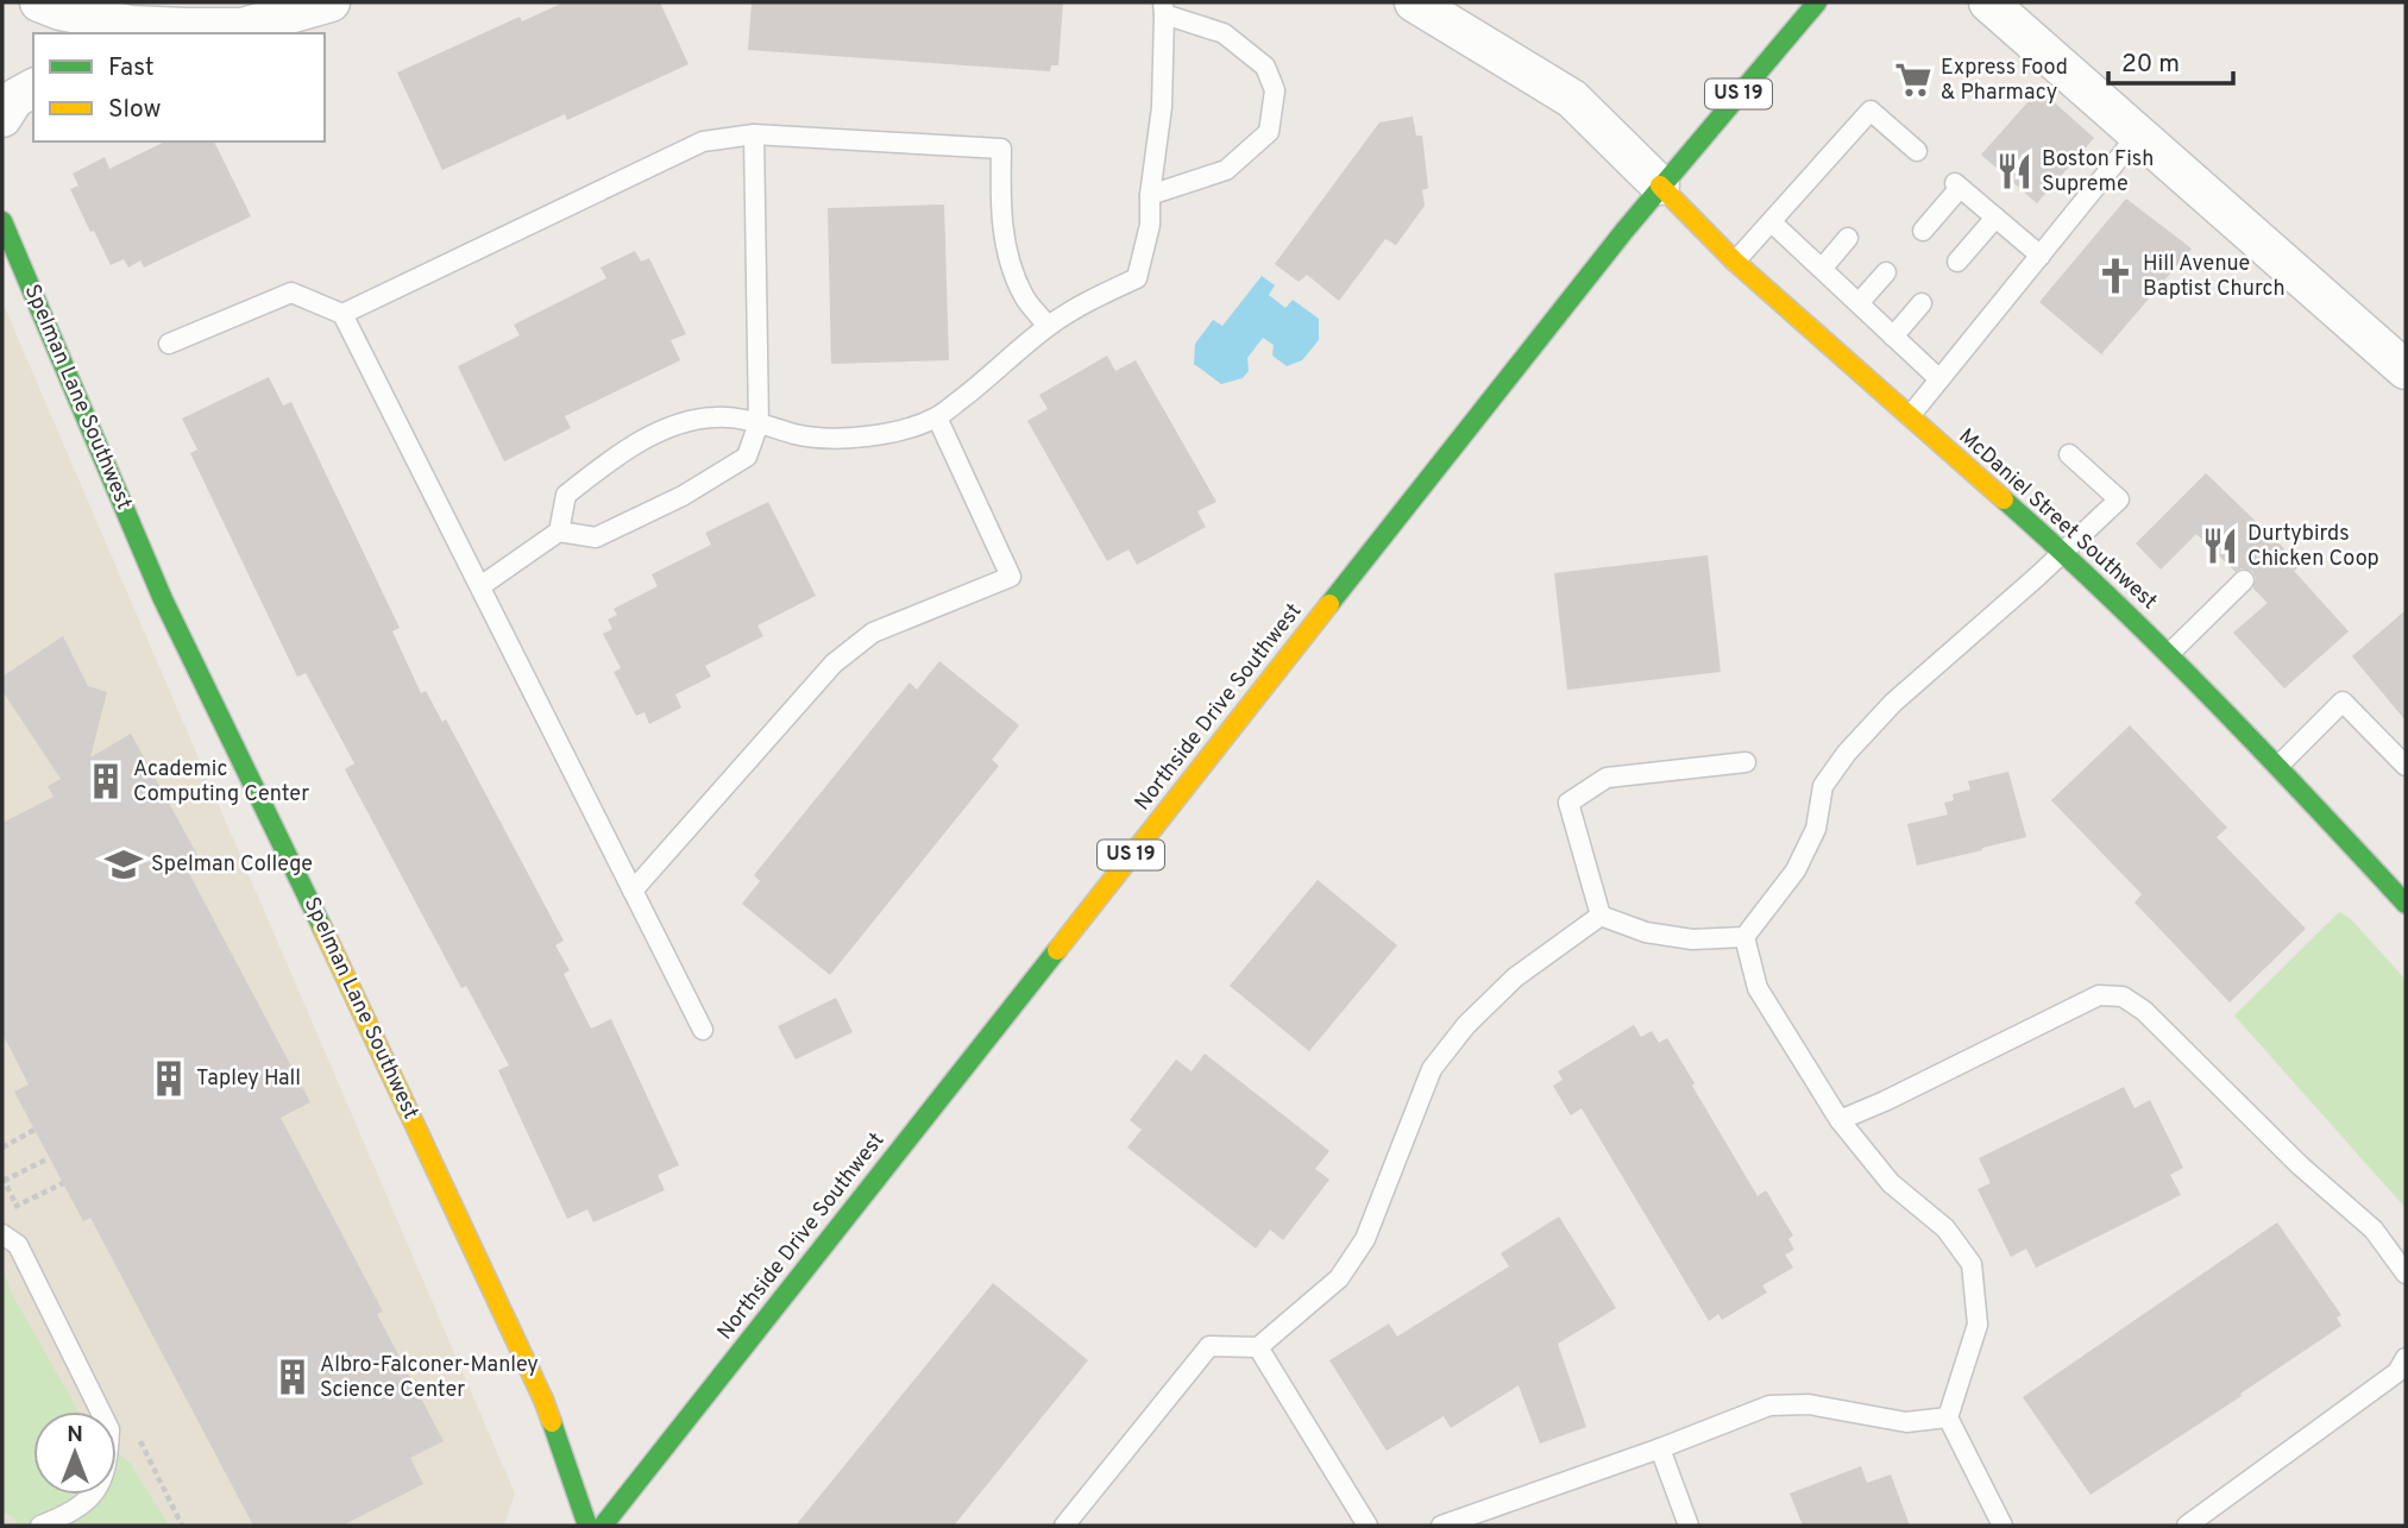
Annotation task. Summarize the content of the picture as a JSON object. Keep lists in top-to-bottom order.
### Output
{
  "streets": {
    "street": [
      "US 19",
      "Spelman Lane Southwest",
      "McDaniel Street Southwest",
      "Northside Drive Southwest"
    ]
  },
  "crossings": [
    ["McDaniel Street Southwest", "Northside Drive Southwest"]
  ],
  "places": {
    "supermarket": ["Express Food & Pharmacy"],
    "restaurant": ["Boston Fish Supreme", "Durtybirds Chicken Coop"],
    "church": ["Hill Avenue Baptist Church"],
    "building": ["Academic Computing Center", "Tapley Hall", "Albro-Falconer-Manley Science Center"],
    "school or university": ["Spelman College"]
  },
  "legend": ["Fast", "Slow"],
  "scale_bar": "20 m",
  "north": "top"
}
